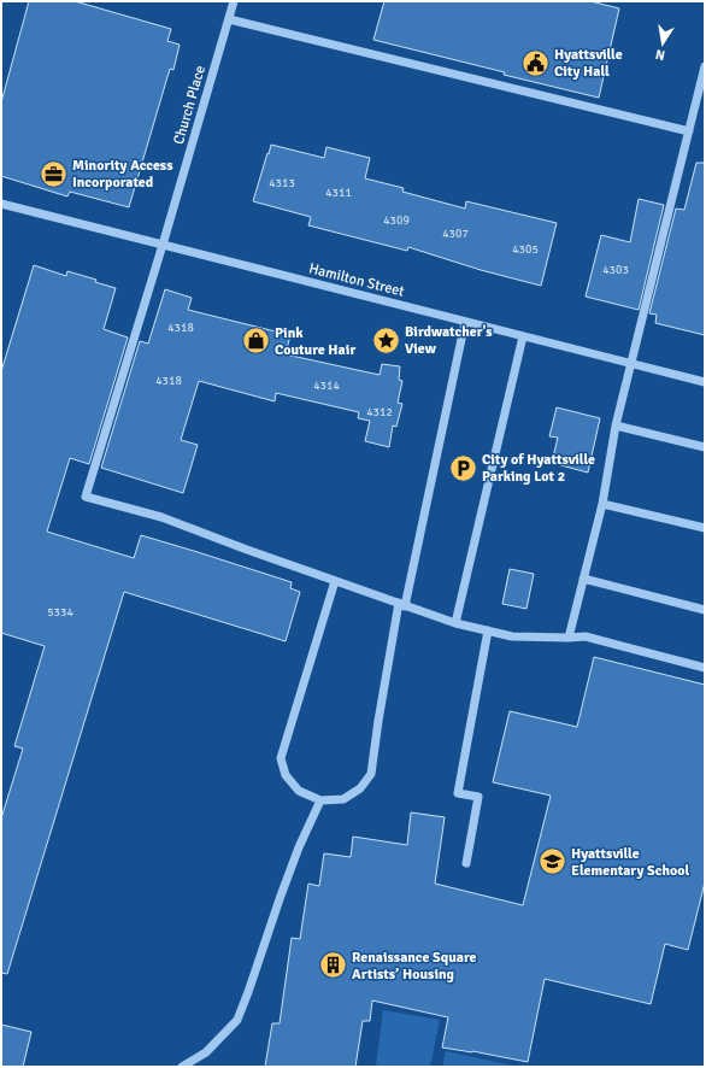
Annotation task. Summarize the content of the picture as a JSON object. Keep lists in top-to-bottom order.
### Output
{
  "streets": {
    "street": ["Church Place", "Hamilton Street"]
  },
  "crossings": [
    ["Church Place", "Hamilton Street"]
  ],
  "places": {
    "public building": ["Hyattsville City Hall"],
    "office": ["Minority Access Incorporated"],
    "place": ["Birdwatcher's View"],
    "shop": ["Pink Couture Hair"],
    "parking": ["City of Hyattsville Parking Lot 2"],
    "school or university": ["Hyattsville Elementary School"],
    "building": ["Renaissance Square Artists’ Housing"]
  },
  "house_numbers": [
    "4313",
    "4311",
    "4309",
    "4307",
    "4305",
    "4303",
    "4318",
    "4318",
    "4314",
    "4312",
    "5334"
  ],
  "north": "bottom"
}
